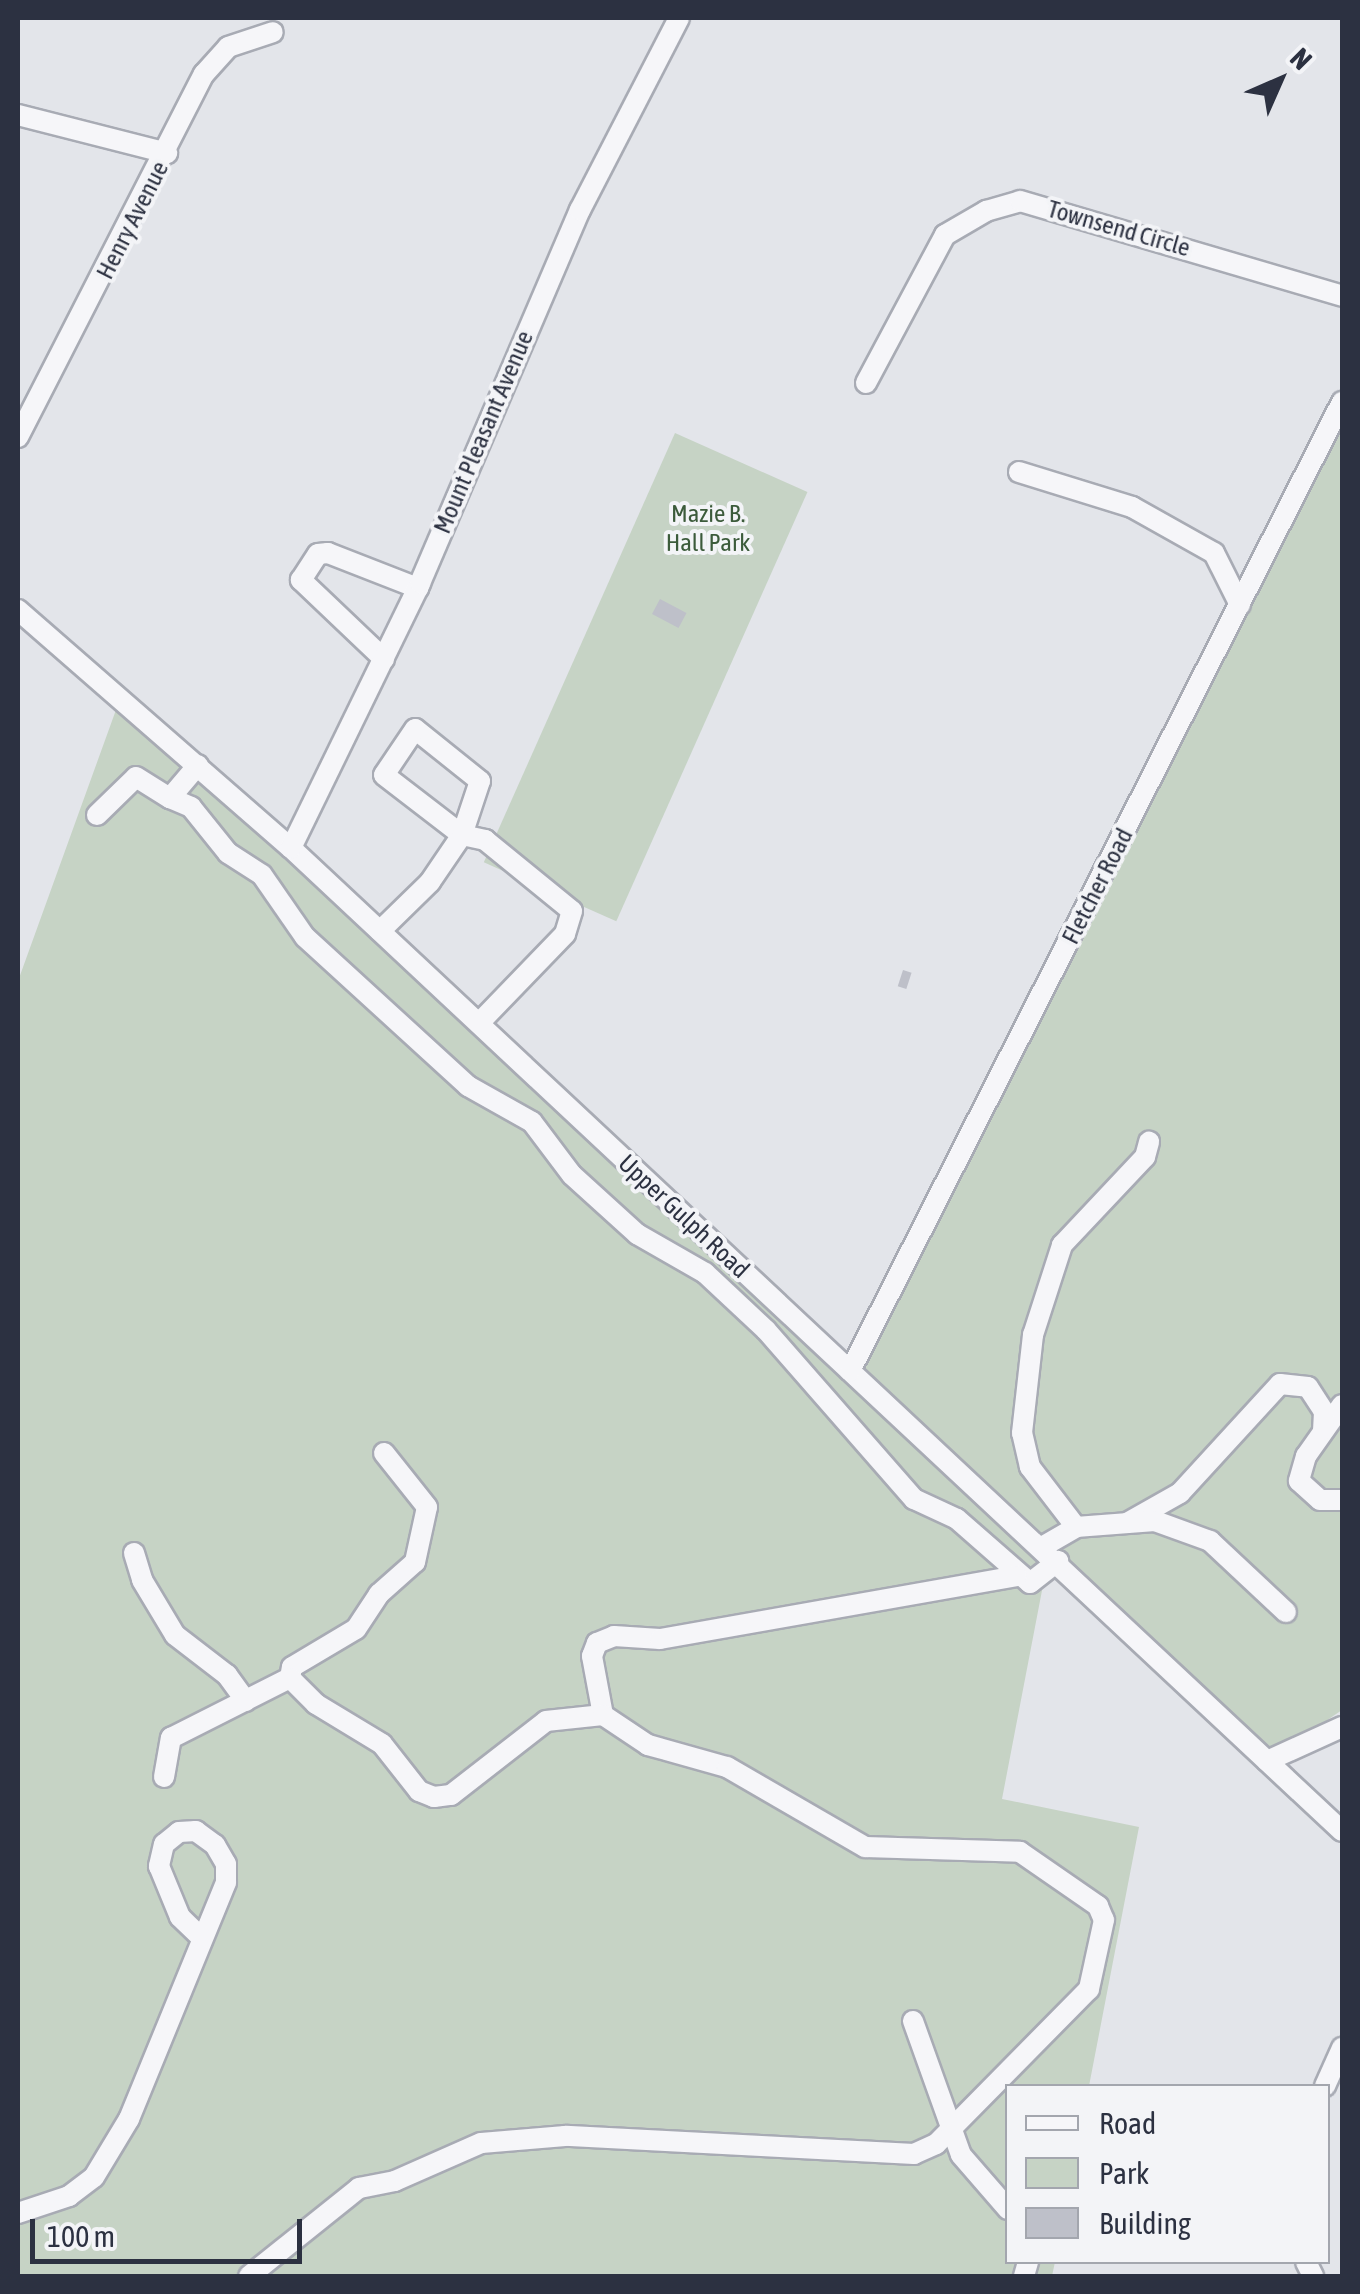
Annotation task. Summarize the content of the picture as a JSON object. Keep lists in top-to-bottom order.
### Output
{
  "streets": {
    "street": [
      "Henry Avenue",
      "Townsend Circle",
      "Mount Pleasant Avenue",
      "Fletcher Road",
      "Upper Gulph Road"
    ]
  },
  "crossings": [
    ["Mount Pleasant Avenue", "Upper Gulph Road"],
    ["Fletcher Road", "Upper Gulph Road"]
  ],
  "parks": ["Mazie B. Hall Park"],
  "legend": ["Road", "Park", "Building"],
  "scale_bar": "100 m",
  "north": "top right"
}
